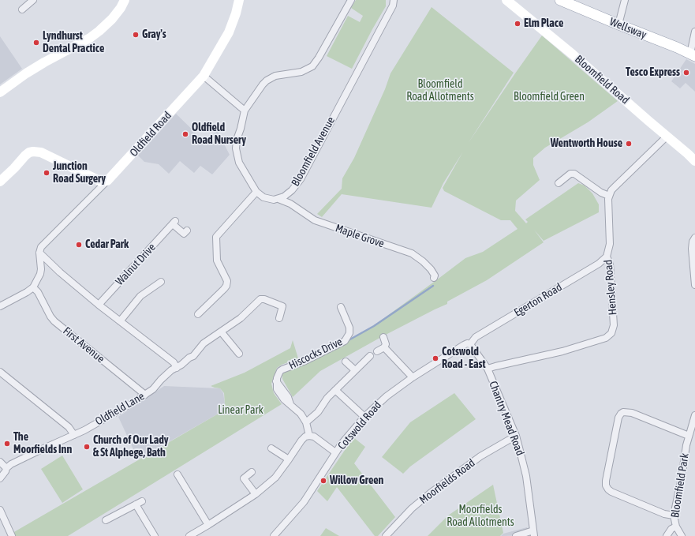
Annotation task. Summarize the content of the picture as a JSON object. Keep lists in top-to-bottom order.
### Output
{
  "streets": {
    "main road": ["Wellsway"],
    "street": [
      "Bloomfield Road",
      "Oldfield Road",
      "Bloomfield Avenue",
      "Maple Grove",
      "Walnut Drive",
      "Hensley Road",
      "Egerton Road",
      "First Avenue",
      "Hiscocks Drive",
      "Oldfield Lane",
      "Chantry Mead Road",
      "Cotswold Road",
      "Moorfields Road",
      "Bloomfield Park"
    ]
  },
  "crossings": [
    ["Bloomfield Avenue", "Maple Grove"],
    ["Hensley Road", "Egerton Road"],
    ["Hensley Road", "Chantry Mead Road"],
    ["Egerton Road", "Chantry Mead Road"],
    ["Egerton Road", "Cotswold Road"],
    ["First Avenue", "Oldfield Lane"],
    ["Chantry Mead Road", "Cotswold Road"],
    ["Chantry Mead Road", "Moorfields Road"]
  ],
  "parks": [
    "Bloomfield Road Allotments",
    "Bloomfield Green",
    "Linear Park",
    "Moorfields Road Allotments"
  ],
  "places": [
    "Elm Place",
    "Gray's",
    "Lyndhurst Dental Practice",
    "Tesco Express",
    "Oldfield Road Nursery",
    "Wentworth House",
    "Junction Road Surgery",
    "Cedar Park",
    "Cotswold Road - East",
    "The Moorfields Inn",
    "Church of Our Lady & St Alphege, Bath",
    "Willow Green"
  ]
}
